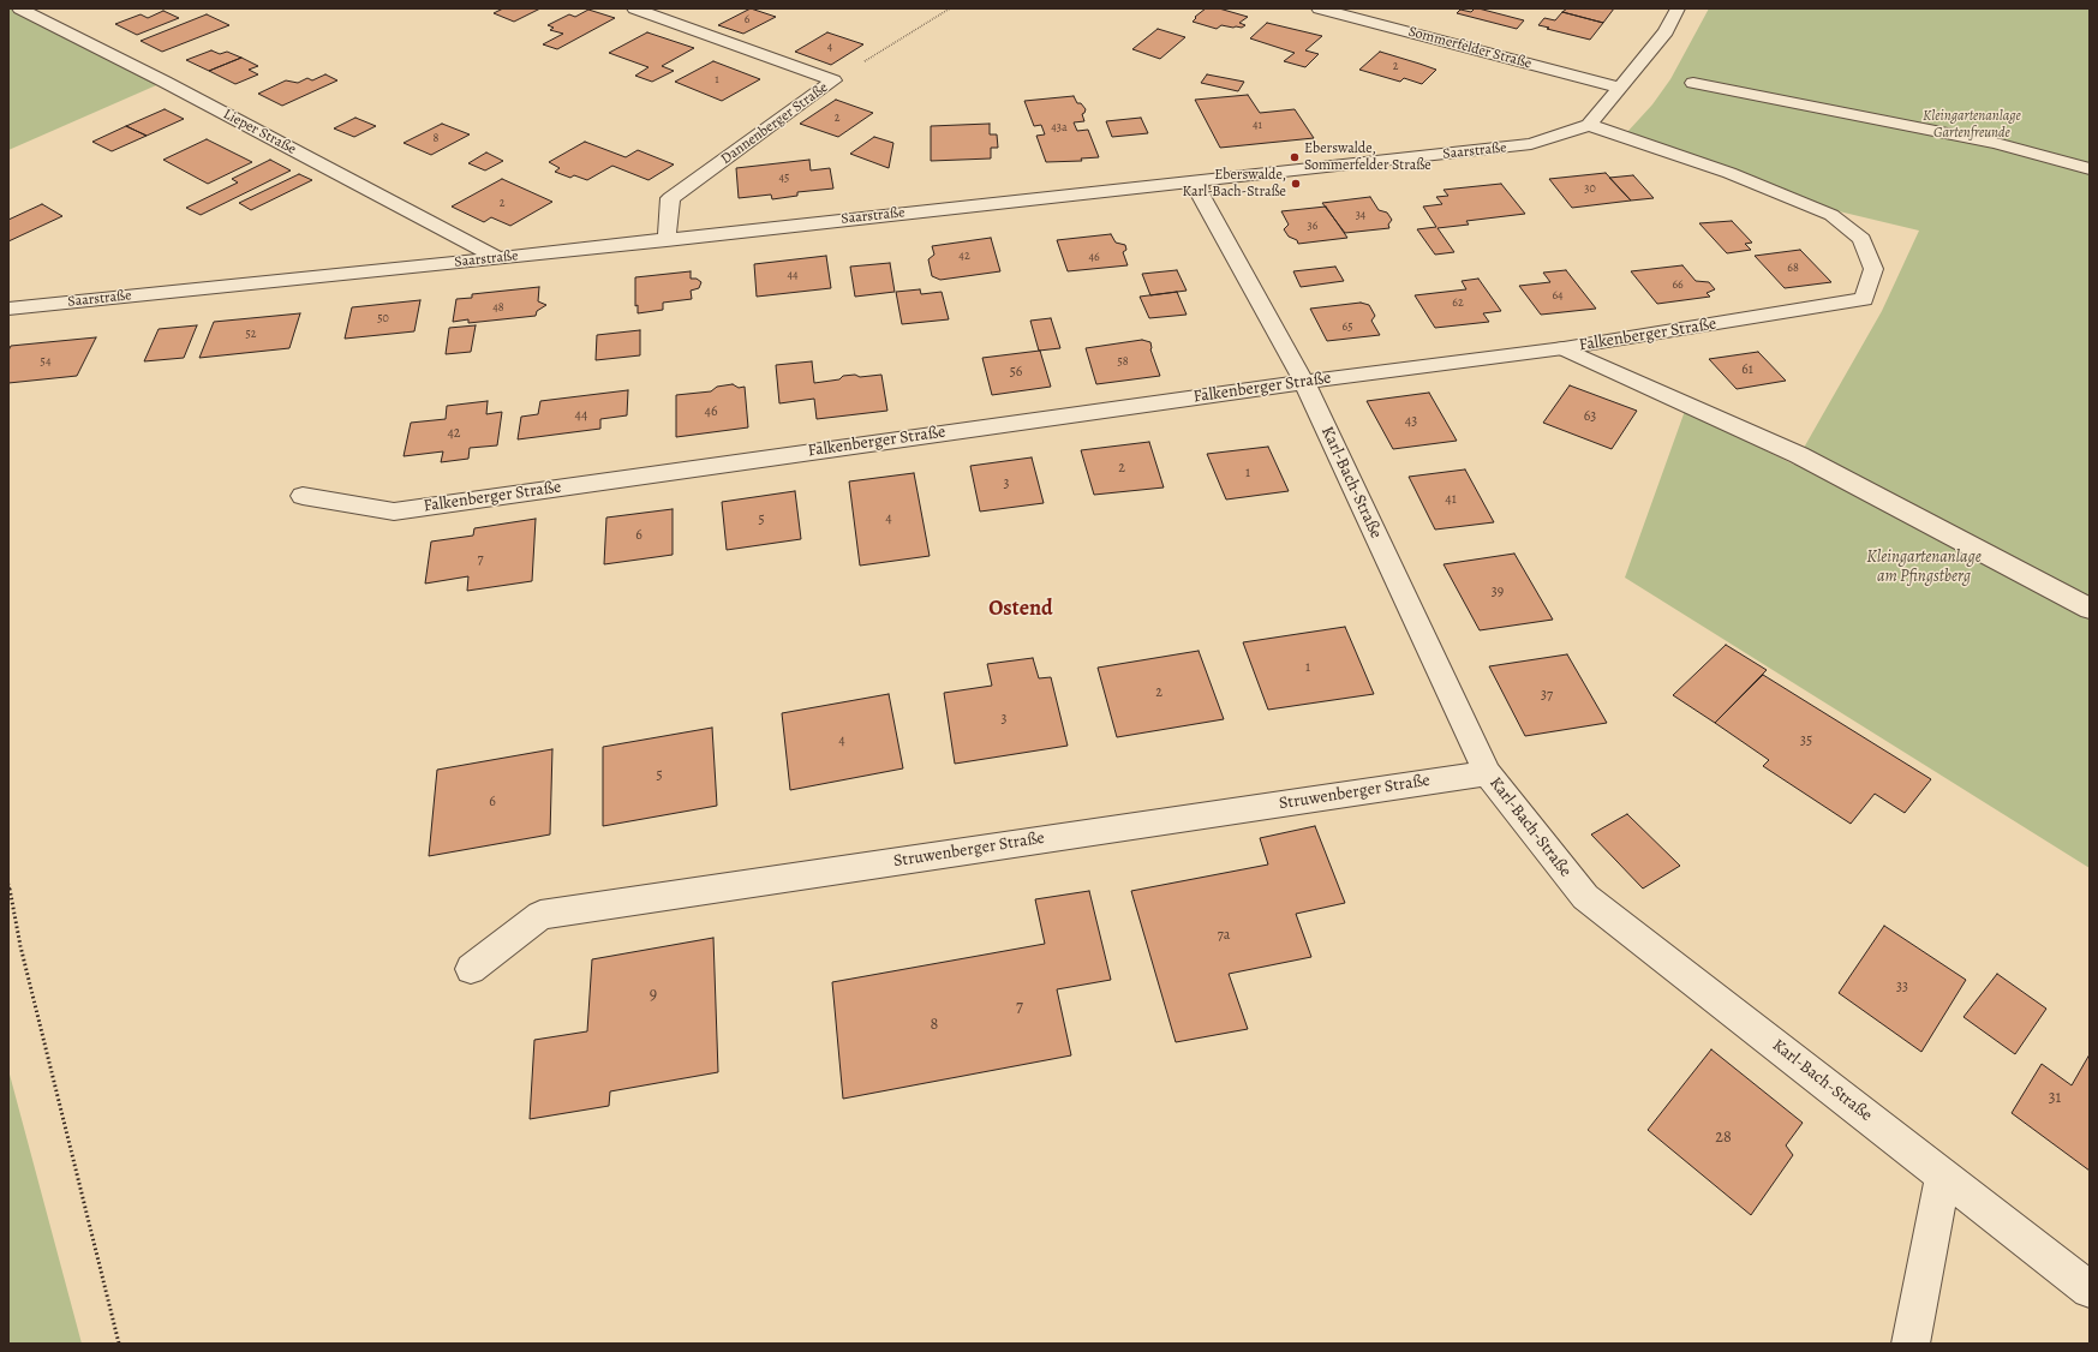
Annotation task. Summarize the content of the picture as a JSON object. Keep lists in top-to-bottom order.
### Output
{
  "streets": {
    "street": [
      "Sommerfelder Straße",
      "Dannenberger Straße",
      "Lieper Straße",
      "Saarstraße",
      "Falkenberger Straße",
      "Karl-Bach-Straße",
      "Struwenberger Straße"
    ]
  },
  "crossings": [
    ["Dannenberger Straße", "Saarstraße"],
    ["Lieper Straße", "Saarstraße"],
    ["Saarstraße", "Falkenberger Straße"],
    ["Saarstraße", "Karl-Bach-Straße"],
    ["Falkenberger Straße", "Karl-Bach-Straße"],
    ["Karl-Bach-Straße", "Struwenberger Straße"]
  ],
  "districts": ["Ostend"],
  "parks": ["Kleingartenanlage Gartenfreunde", "Kleingartenanlage am Pfingstberg"],
  "places": ["Eberswalde, Sommerfelder Straße", "Eberswalde, Karl-Bach-Straße"],
  "house_numbers": [
    "6",
    "4",
    "2",
    "1",
    "2",
    "41",
    "43a",
    "8",
    "45",
    "30",
    "2",
    "34",
    "36",
    "42",
    "46",
    "68",
    "44",
    "66",
    "64",
    "62",
    "48",
    "50",
    "65",
    "52",
    "54",
    "58",
    "61",
    "56",
    "46",
    "44",
    "63",
    "43",
    "42",
    "2",
    "1",
    "3",
    "41",
    "4",
    "5",
    "6",
    "7",
    "39",
    "1",
    "2",
    "37",
    "3",
    "4",
    "35",
    "5",
    "6",
    "7a",
    "33",
    "9",
    "7",
    "8",
    "31",
    "28"
  ]
}
